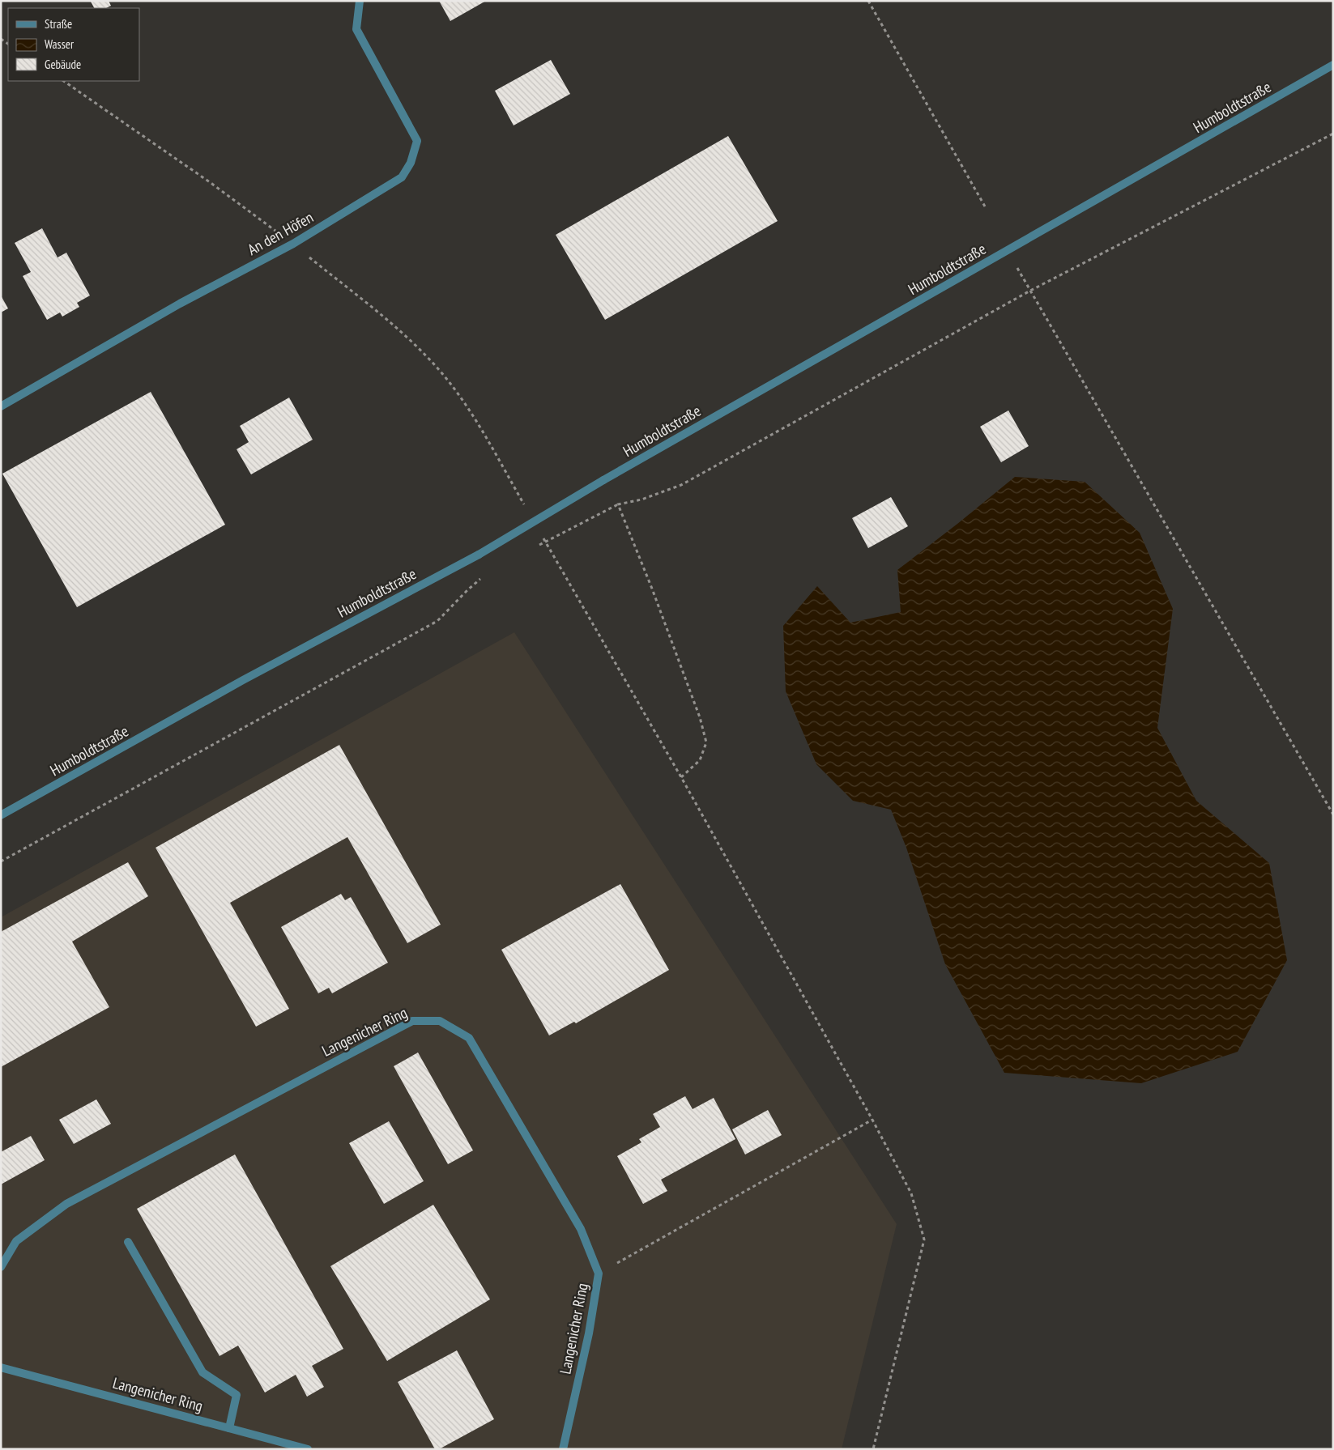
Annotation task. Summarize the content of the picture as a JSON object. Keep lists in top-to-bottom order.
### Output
{
  "streets": {
    "street": ["Humboldtstraße", "An den Höfen", "Langenicher Ring"]
  },
  "legend": ["Straße", "Wasser", "Gebäude"]
}
